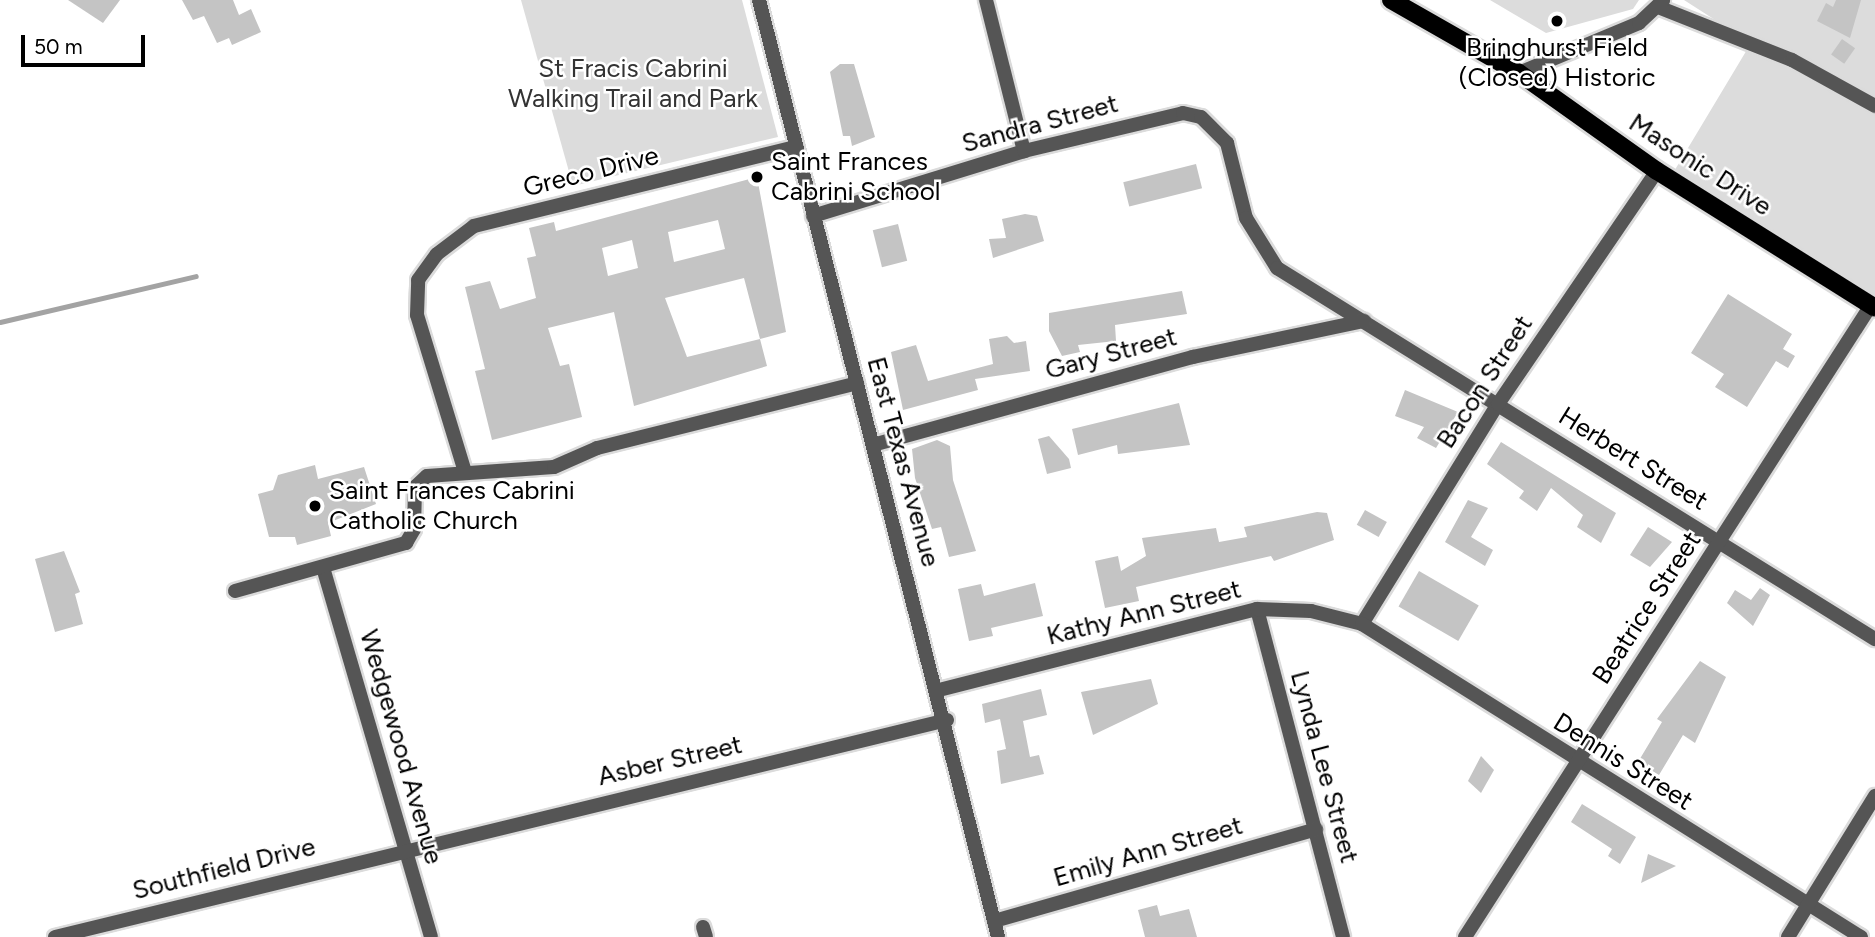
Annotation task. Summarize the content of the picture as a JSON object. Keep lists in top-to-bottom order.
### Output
{
  "streets": {
    "main road": ["Masonic Drive"],
    "street": [
      "Sandra Street",
      "Greco Drive",
      "Gary Street",
      "Bacon Street",
      "Herbert Street",
      "East Texas Avenue",
      "Beatrice Street",
      "Kathy Ann Street",
      "Wedgewood Avenue",
      "Asber Street",
      "Dennis Street",
      "Lynda Lee Street",
      "Emily Ann Street",
      "Southfield Drive"
    ]
  },
  "crossings": [
    ["Sandra Street", "Herbert Street"],
    ["Sandra Street", "East Texas Avenue"],
    ["Masonic Drive", "Bacon Street"],
    ["Masonic Drive", "Beatrice Street"],
    ["Greco Drive", "East Texas Avenue"],
    ["Gary Street", "Herbert Street"],
    ["Gary Street", "East Texas Avenue"],
    ["Bacon Street", "Herbert Street"],
    ["Bacon Street", "Kathy Ann Street"],
    ["Bacon Street", "Dennis Street"],
    ["Herbert Street", "Beatrice Street"],
    ["East Texas Avenue", "Kathy Ann Street"],
    ["East Texas Avenue", "Asber Street"],
    ["East Texas Avenue", "Emily Ann Street"],
    ["Beatrice Street", "Dennis Street"],
    ["Kathy Ann Street", "Dennis Street"],
    ["Kathy Ann Street", "Lynda Lee Street"],
    ["Wedgewood Avenue", "Asber Street"],
    ["Wedgewood Avenue", "Southfield Drive"],
    ["Asber Street", "Southfield Drive"],
    ["Lynda Lee Street", "Emily Ann Street"]
  ],
  "parks": ["St Fracis Cabrini Walking Trail and Park"],
  "places": ["Bringhurst Field (Closed) Historic", "Saint Frances Cabrini School", "Saint Frances Cabrini Catholic Church"],
  "scale_bar": "50 m"
}
